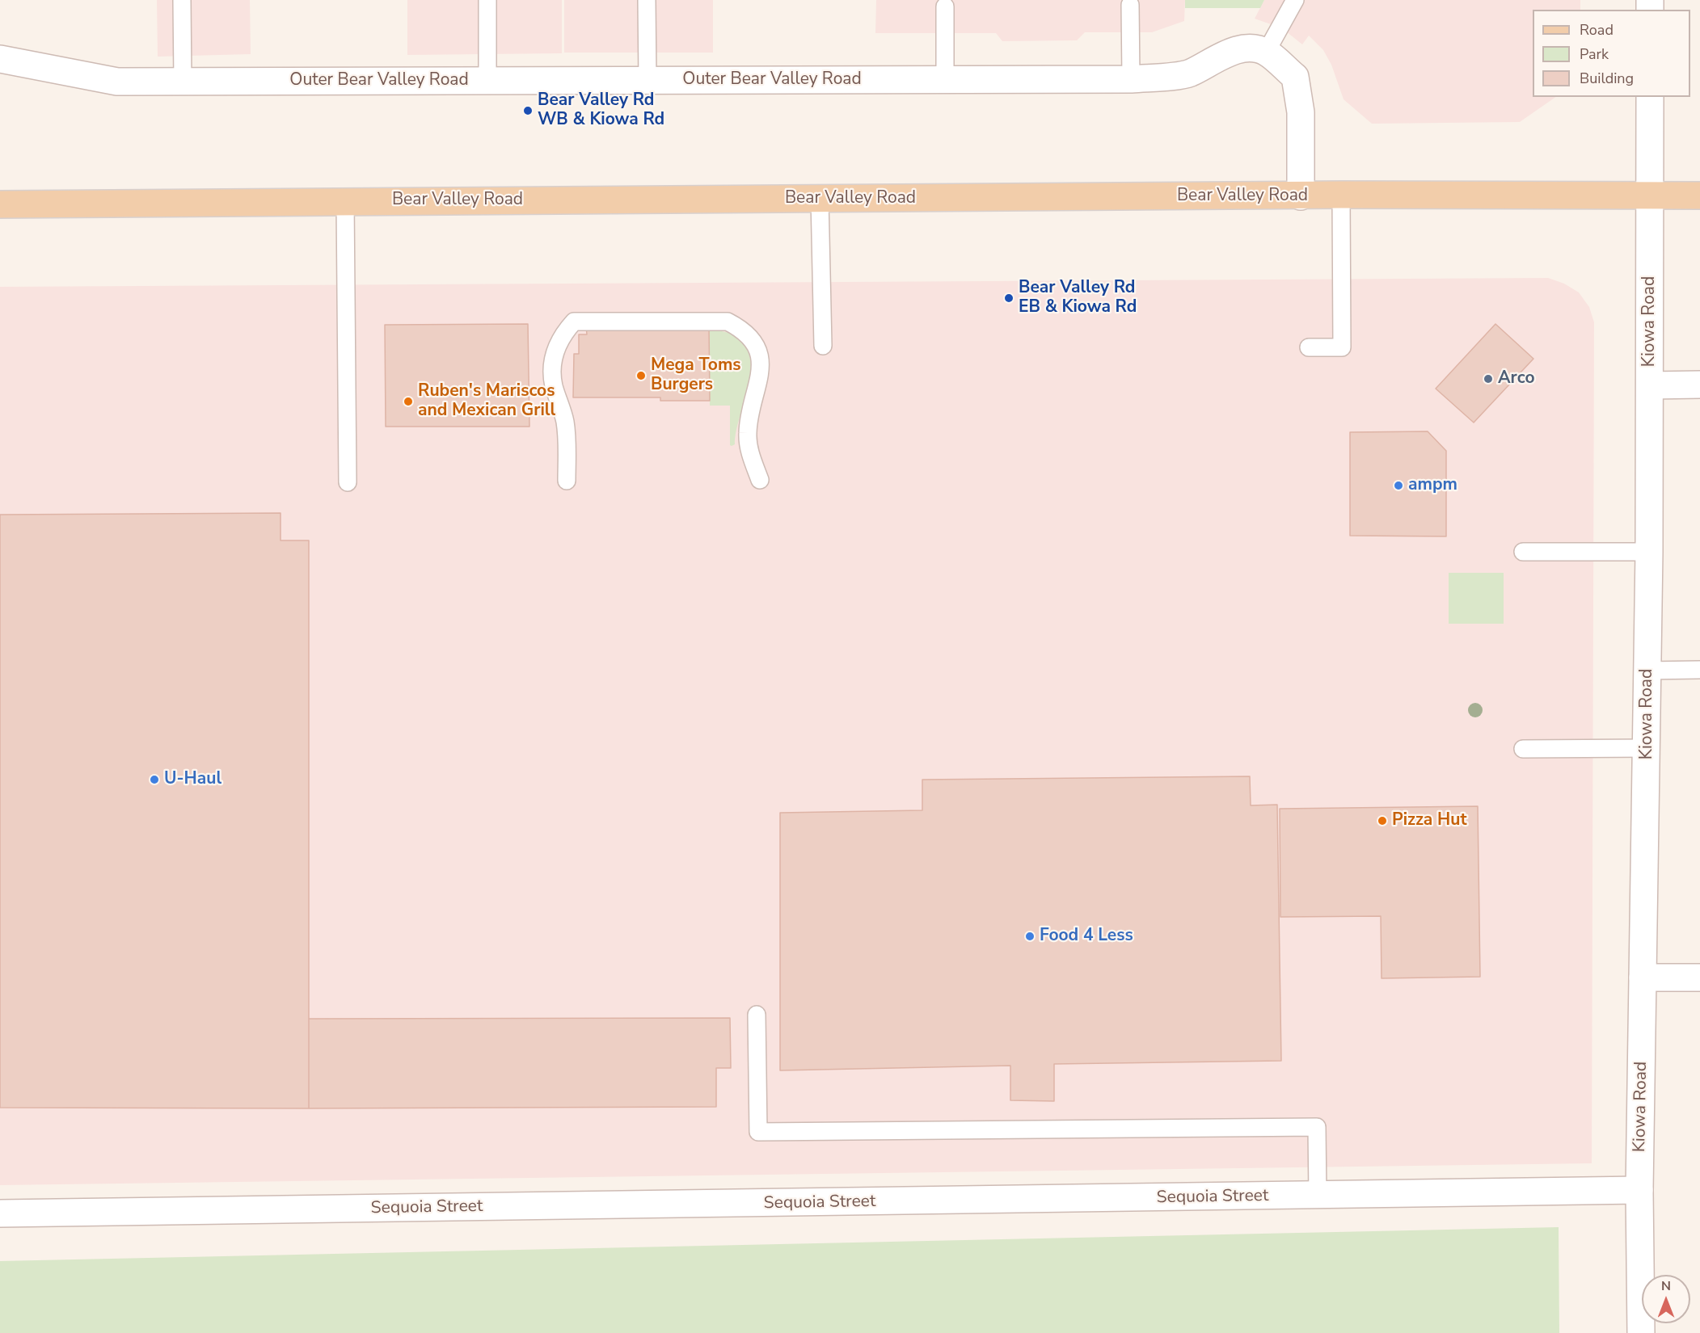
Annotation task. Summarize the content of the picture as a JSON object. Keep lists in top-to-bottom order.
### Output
{
  "streets": {
    "main road": ["Bear Valley Road"],
    "street": ["Outer Bear Valley Road", "Kiowa Road", "Sequoia Street"]
  },
  "crossings": [
    ["Bear Valley Road", "Kiowa Road"],
    ["Kiowa Road", "Sequoia Street"]
  ],
  "places": [
    "Bear Valley Rd WB & Kiowa Rd",
    "Bear Valley Rd EB & Kiowa Rd",
    "Mega Toms Burgers",
    "Arco",
    "Ruben's Mariscos and Mexican Grill",
    "ampm",
    "U-Haul",
    "Pizza Hut",
    "Food 4 Less"
  ],
  "legend": ["Road", "Park", "Building"],
  "north": "top"
}
